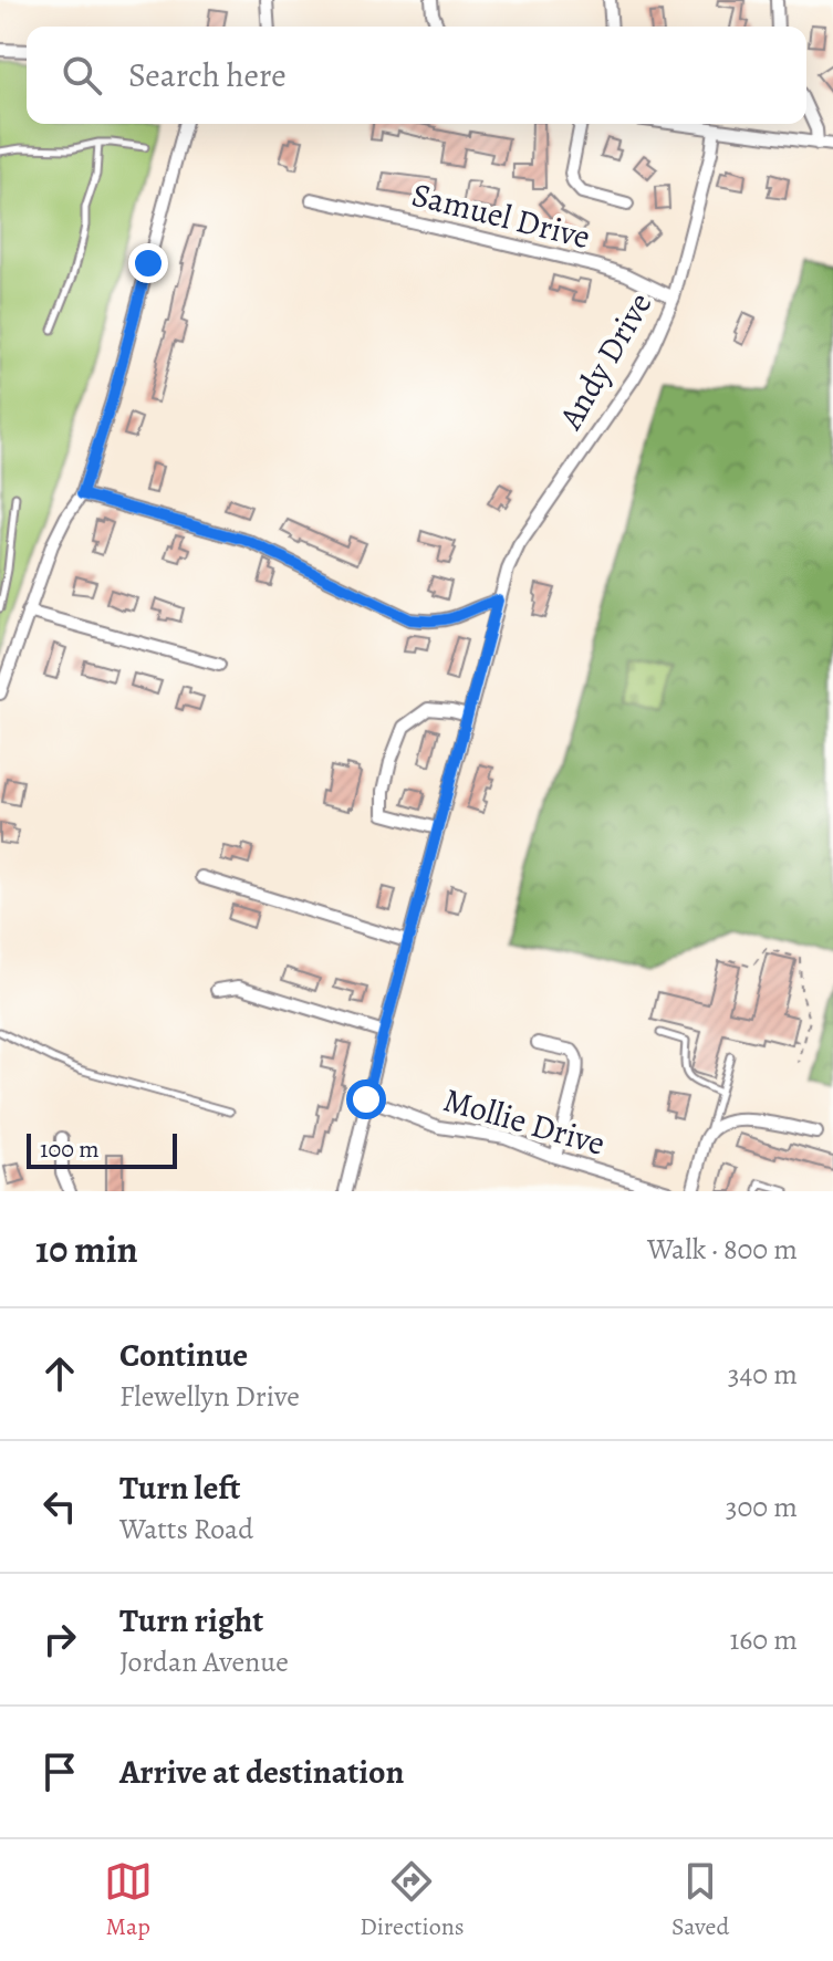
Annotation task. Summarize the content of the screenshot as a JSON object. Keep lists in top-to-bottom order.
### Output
{
  "streets": {
    "street": ["Samuel Drive", "Andy Drive", "Mollie Drive"]
  },
  "crossings": [
    ["Samuel Drive", "Andy Drive"],
    ["Andy Drive", "Mollie Drive"]
  ],
  "scale_bar": "100 m",
  "page": {
    "search": "Search here",
    "scale": "100 m",
    "heading": ["10 min", "Walk · 800 m"],
    "list": [
      ["Continue", "Flewellyn Drive", "340 m"],
      ["Turn left", "Watts Road", "300 m"],
      ["Turn right", "Jordan Avenue", "160 m"],
      "Arrive at destination"
    ],
    "nav": ["Map", "Directions", "Saved"]
  }
}
